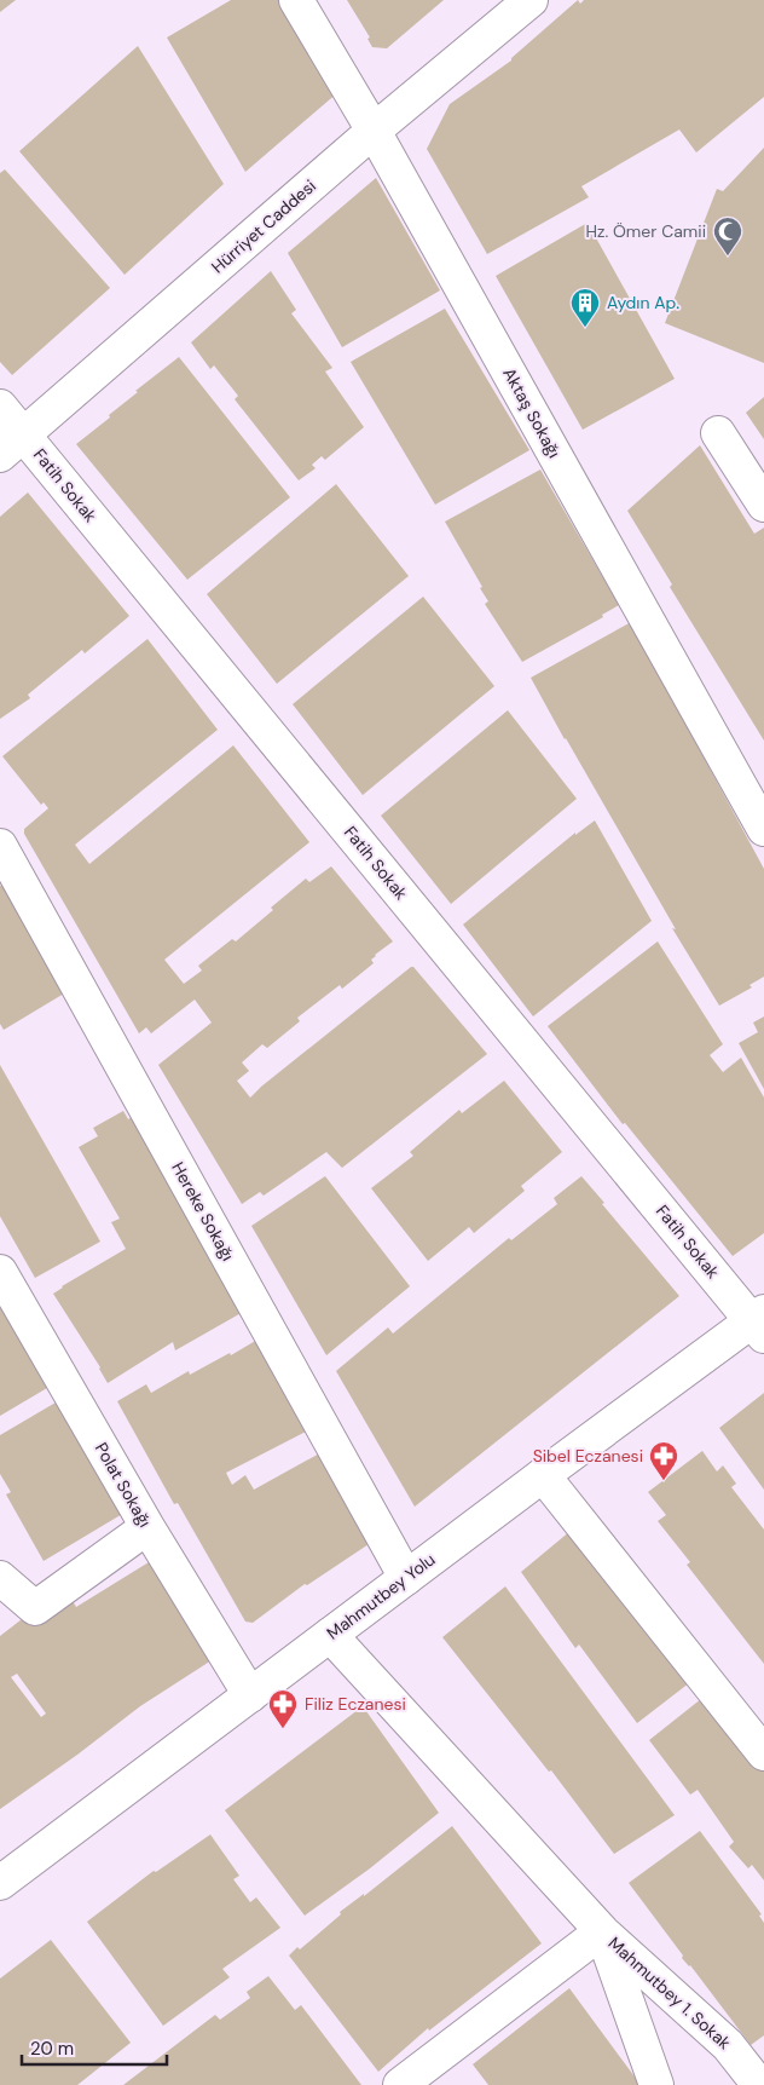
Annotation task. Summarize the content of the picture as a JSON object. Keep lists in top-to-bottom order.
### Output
{
  "streets": {
    "street": [
      "Hürriyet Caddesi",
      "Aktaş Sokağı",
      "Fatih Sokak",
      "Hereke Sokağı",
      "Polat Sokağı",
      "Mahmutbey Yolu",
      "Mahmutbey 1. Sokak"
    ]
  },
  "crossings": [
    ["Hürriyet Caddesi", "Aktaş Sokağı"],
    ["Hürriyet Caddesi", "Fatih Sokak"],
    ["Fatih Sokak", "Mahmutbey Yolu"],
    ["Hereke Sokağı", "Mahmutbey Yolu"],
    ["Polat Sokağı", "Mahmutbey Yolu"],
    ["Mahmutbey Yolu", "Mahmutbey 1. Sokak"]
  ],
  "places": {
    "mosque": ["Hz. Ömer Camii"],
    "building": ["Aydın Ap."],
    "pharmacy": ["Sibel Eczanesi", "Filiz Eczanesi"]
  },
  "scale_bar": "20 m"
}
